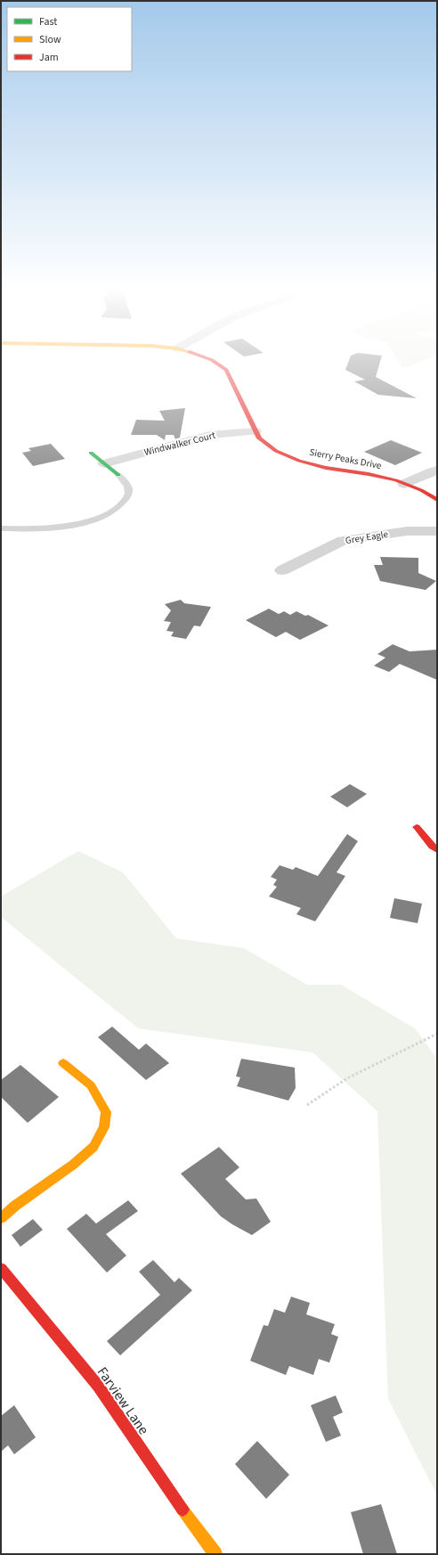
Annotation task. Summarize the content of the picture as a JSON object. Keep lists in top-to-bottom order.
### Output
{
  "streets": {
    "street": [
      "Windwalker Court",
      "Sierry Peaks Drive",
      "Grey Eagle",
      "Farview Lane"
    ]
  },
  "crossings": [
    ["Windwalker Court", "Sierry Peaks Drive"]
  ],
  "legend": ["Fast", "Slow", "Jam"]
}
